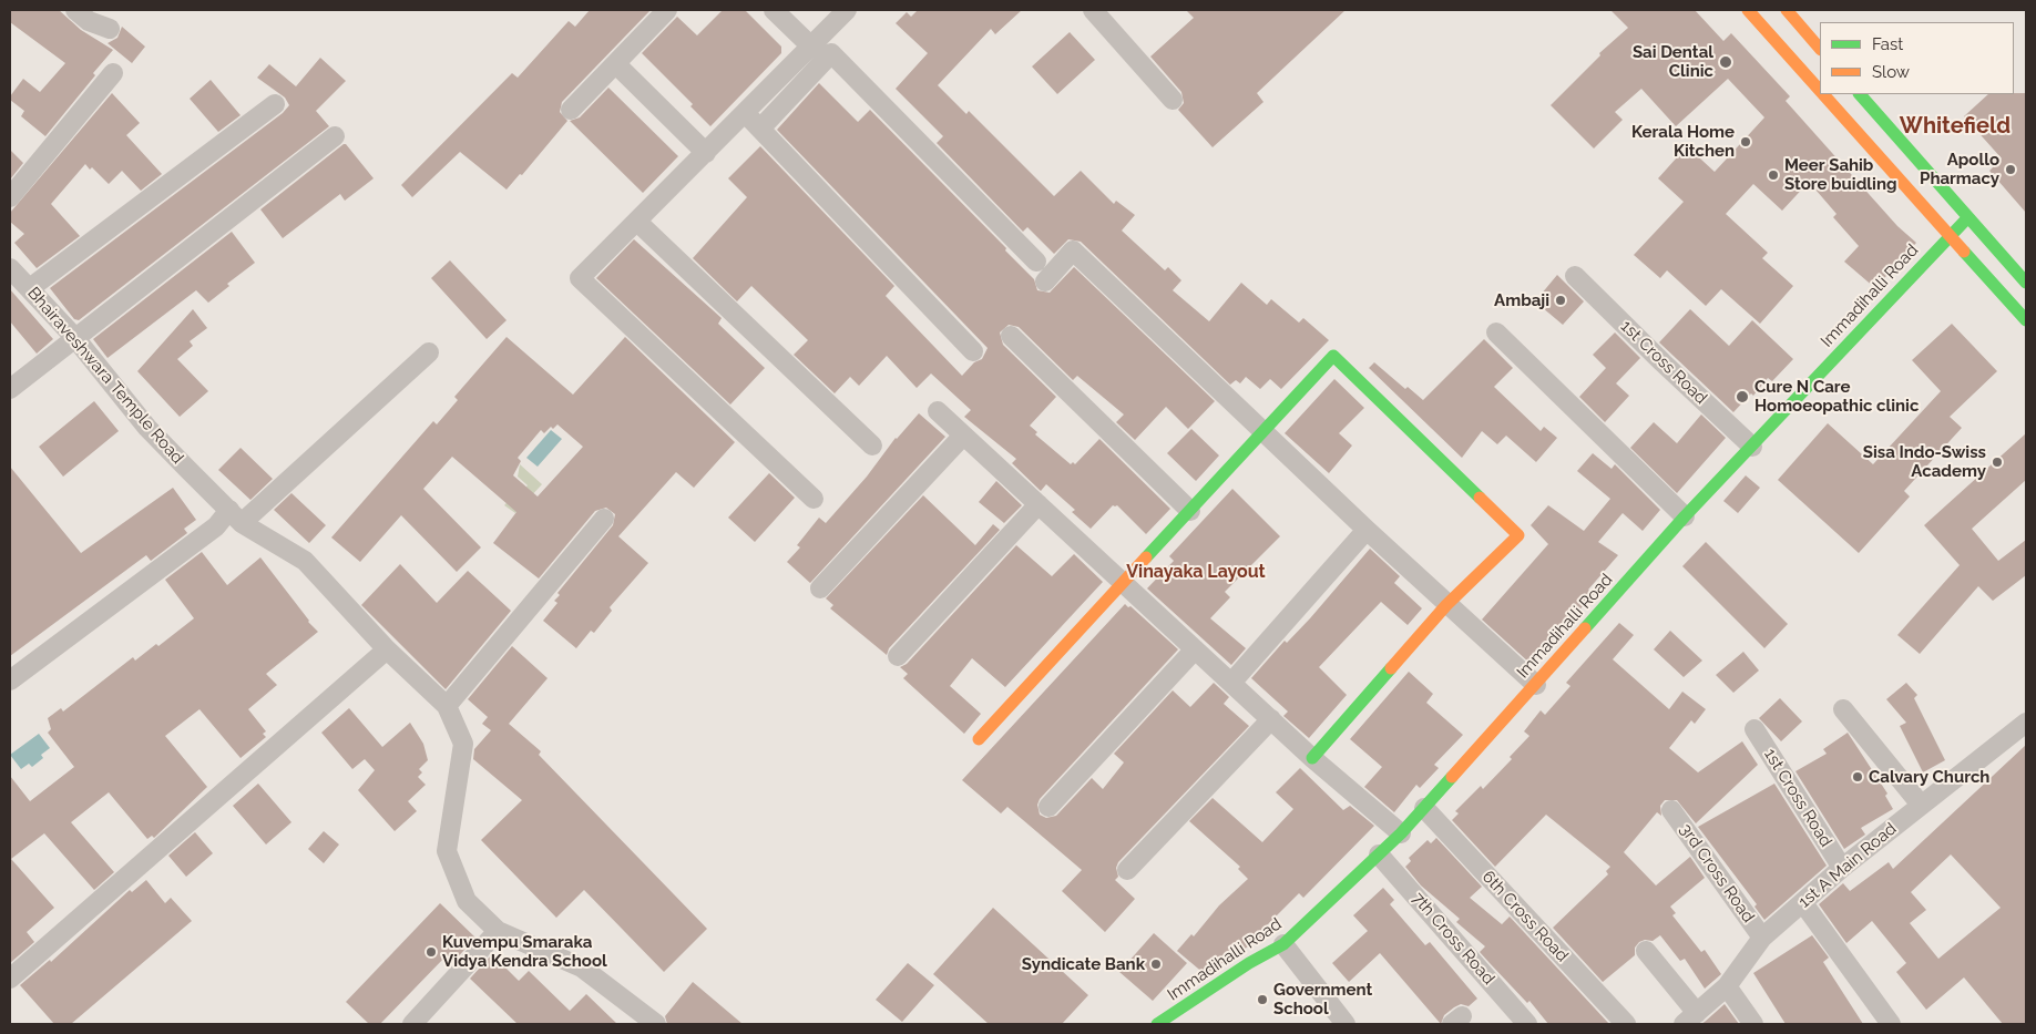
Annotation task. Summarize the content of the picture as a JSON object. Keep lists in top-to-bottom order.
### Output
{
  "streets": {
    "street": [
      "Immadihalli Road",
      "1st Cross Road",
      "Bhairaveshwara Temple Road",
      "1st A Main Road",
      "3rd Cross Road",
      "6th Cross Road",
      "7th Cross Road"
    ]
  },
  "crossings": [
    ["Immadihalli Road", "1st Cross Road"],
    ["Immadihalli Road", "6th Cross Road"],
    ["Immadihalli Road", "7th Cross Road"],
    ["1st Cross Road", "1st A Main Road"],
    ["1st A Main Road", "3rd Cross Road"]
  ],
  "districts": ["Whitefield", "Vinayaka Layout"],
  "places": [
    "Sai Dental Clinic",
    "Kerala Home Kitchen",
    "Apollo Pharmacy",
    "Meer Sahib Store buidling",
    "Ambaji",
    "Cure N Care Homoeopathic clinic",
    "Sisa Indo-Swiss Academy",
    "Calvary Church",
    "Kuvempu Smaraka Vidya Kendra School",
    "Syndicate Bank",
    "Government School"
  ],
  "legend": ["Fast", "Slow"]
}
